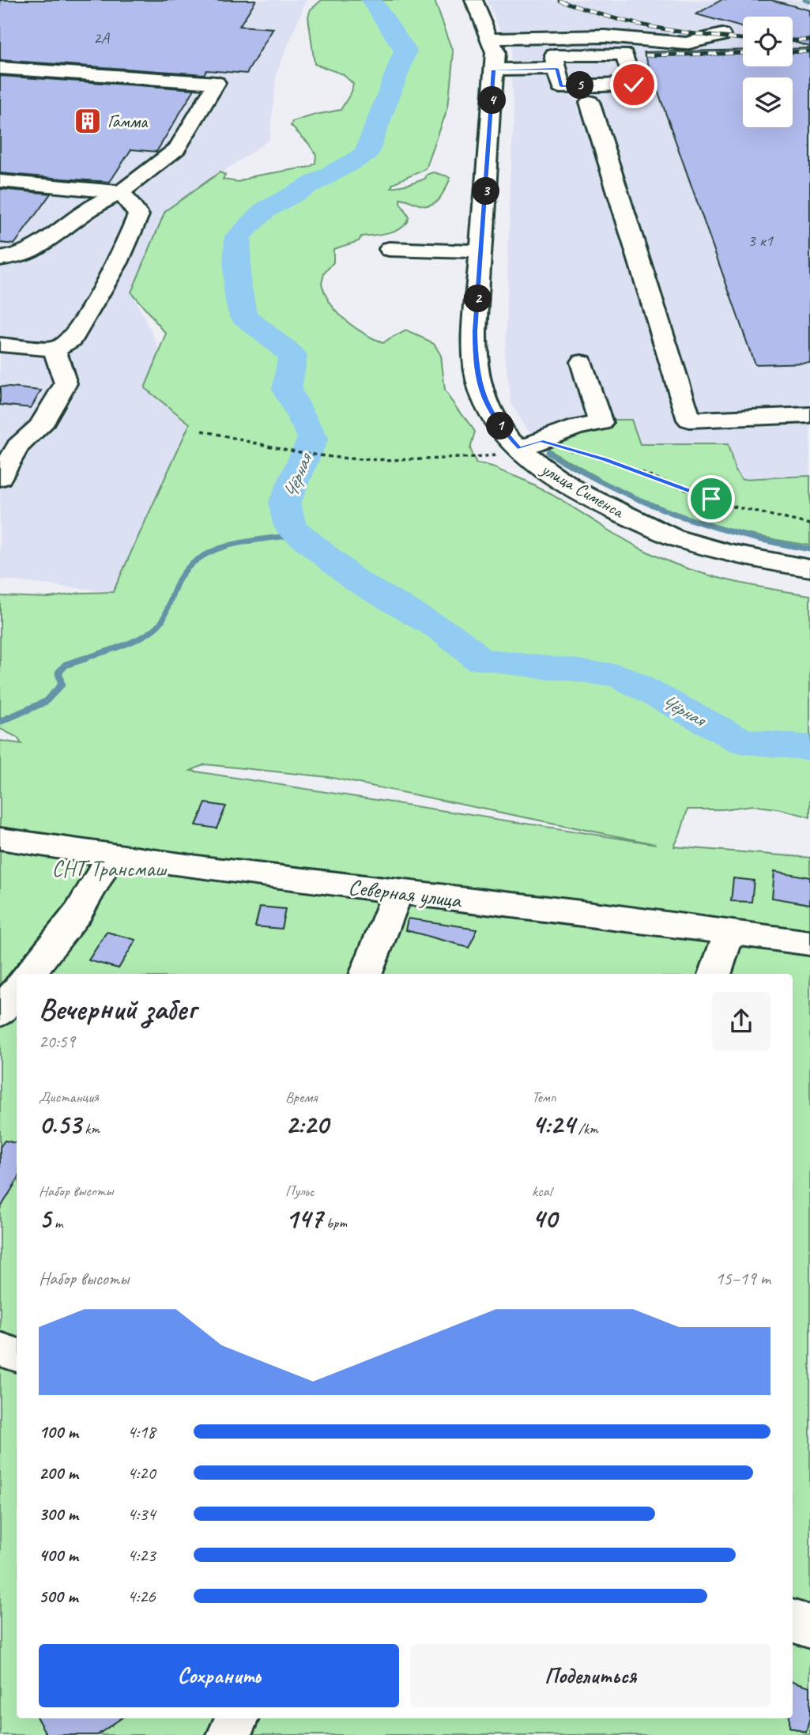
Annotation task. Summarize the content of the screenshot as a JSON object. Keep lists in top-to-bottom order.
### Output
{
  "streets": {
    "street": ["улица Сименса", "Северная улица"]
  },
  "water": ["Чёрная"],
  "parks": ["СНТ Трансмаш"],
  "places": {
    "building": ["Гамма"]
  },
  "house_numbers": ["2А", "3 к1"],
  "page": {
    "pins": [
      "5",
      "4",
      "3",
      "2",
      "1"
    ],
    "heading": ["Вечерний забег", "20:59"],
    "stats": [
      ["Дистанция", "0.53 km"],
      ["Время", "2:20"],
      ["Темп", "4:24 /km"],
      ["Набор высоты", "5 m"],
      ["Пульс", "147 bpm"],
      ["kcal", "40"]
    ],
    "chart": ["Набор высоты", "15–19 m"],
    "list": [
      {
        "name": "100 m",
        "note": "4:18"
      },
      {
        "name": "200 m",
        "note": "4:20"
      },
      {
        "name": "300 m",
        "note": "4:34"
      },
      {
        "name": "400 m",
        "note": "4:23"
      },
      {
        "name": "500 m",
        "note": "4:26"
      }
    ],
    "buttons": ["Сохранить", "Поделиться"]
  }
}
